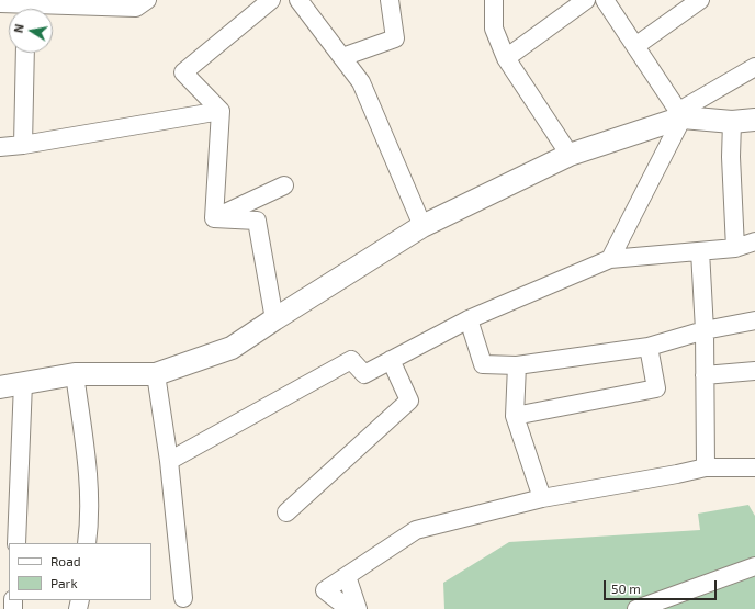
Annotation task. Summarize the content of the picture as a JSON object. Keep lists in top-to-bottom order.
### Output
{
  "legend": ["Road", "Park"],
  "scale_bar": "50 m",
  "north": "left"
}
